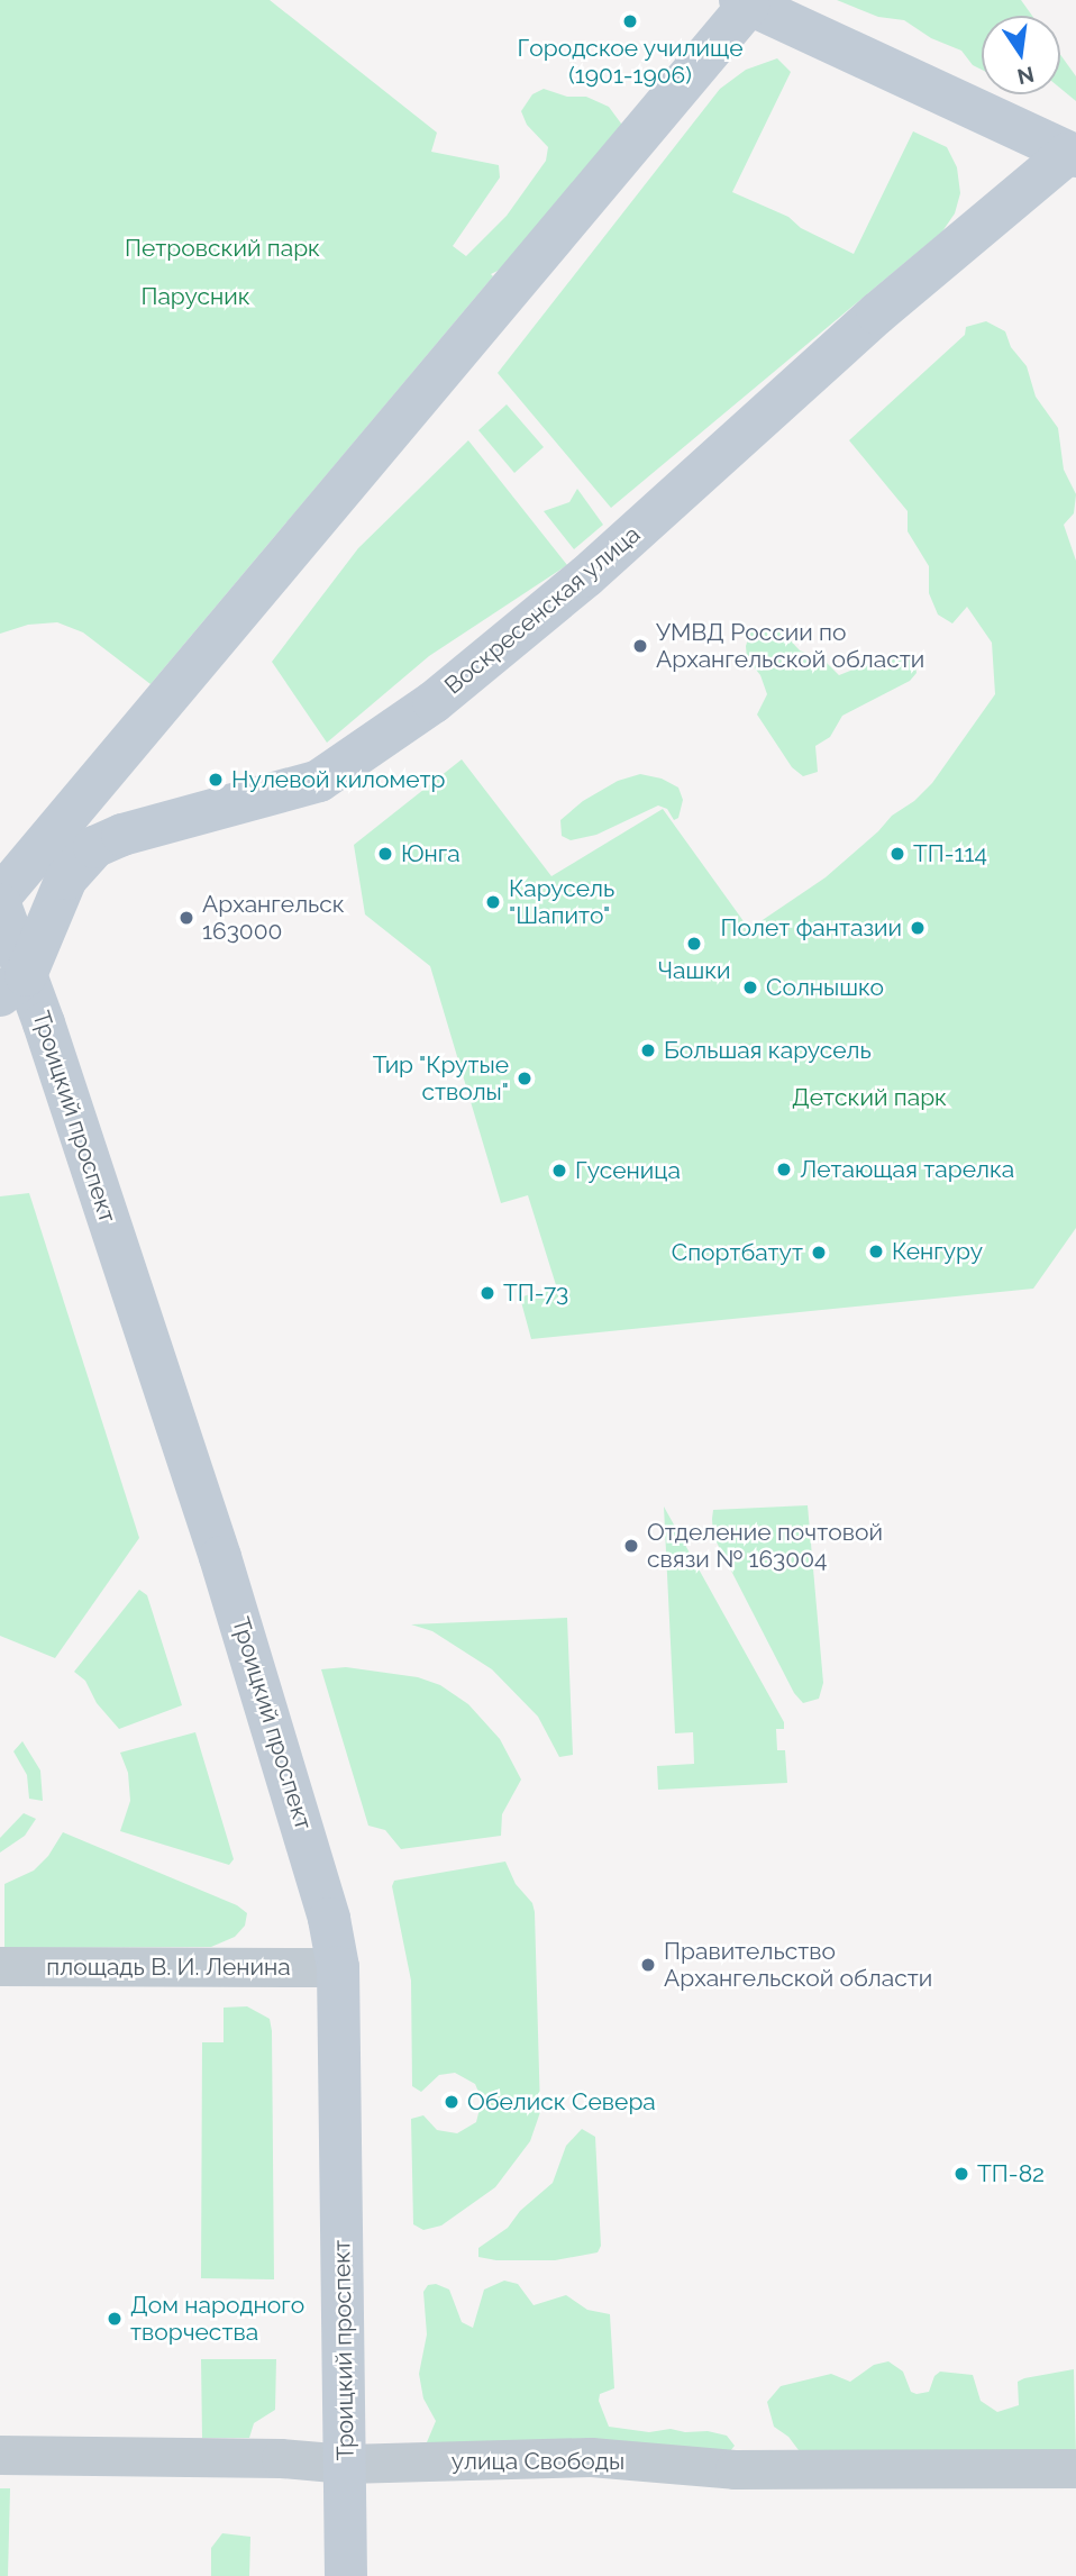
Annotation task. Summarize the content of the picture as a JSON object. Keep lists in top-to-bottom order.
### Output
{
  "streets": {
    "street": [
      "Воскресенская улица",
      "Троицкий проспект",
      "площадь В. И. Ленина",
      "улица Свободы"
    ]
  },
  "crossings": [
    ["Воскресенская улица", "Троицкий проспект"],
    ["Троицкий проспект", "площадь В. И. Ленина"],
    ["Троицкий проспект", "улица Свободы"]
  ],
  "parks": ["Петровский парк", "Парусник", "Детский парк"],
  "places": [
    "Городское училище (1901-1906)",
    "УМВД России по Архангельской области",
    "Нулевой километр",
    "Юнга",
    "ТП-114",
    "Карусель \"Шапито\"",
    "Архангельск 163000",
    "Полет фантазии",
    "Чашки",
    "Солнышко",
    "Большая карусель",
    "Тир \"Крутые стволы\"",
    "Летающая тарелка",
    "Гусеница",
    "Кенгуру",
    "Спортбатут",
    "ТП-73",
    "Отделение почтовой связи № 163004",
    "Правительство Архангельской области",
    "Обелиск Севера",
    "ТП-82",
    "Дом народного творчества"
  ],
  "north": "bottom"
}
